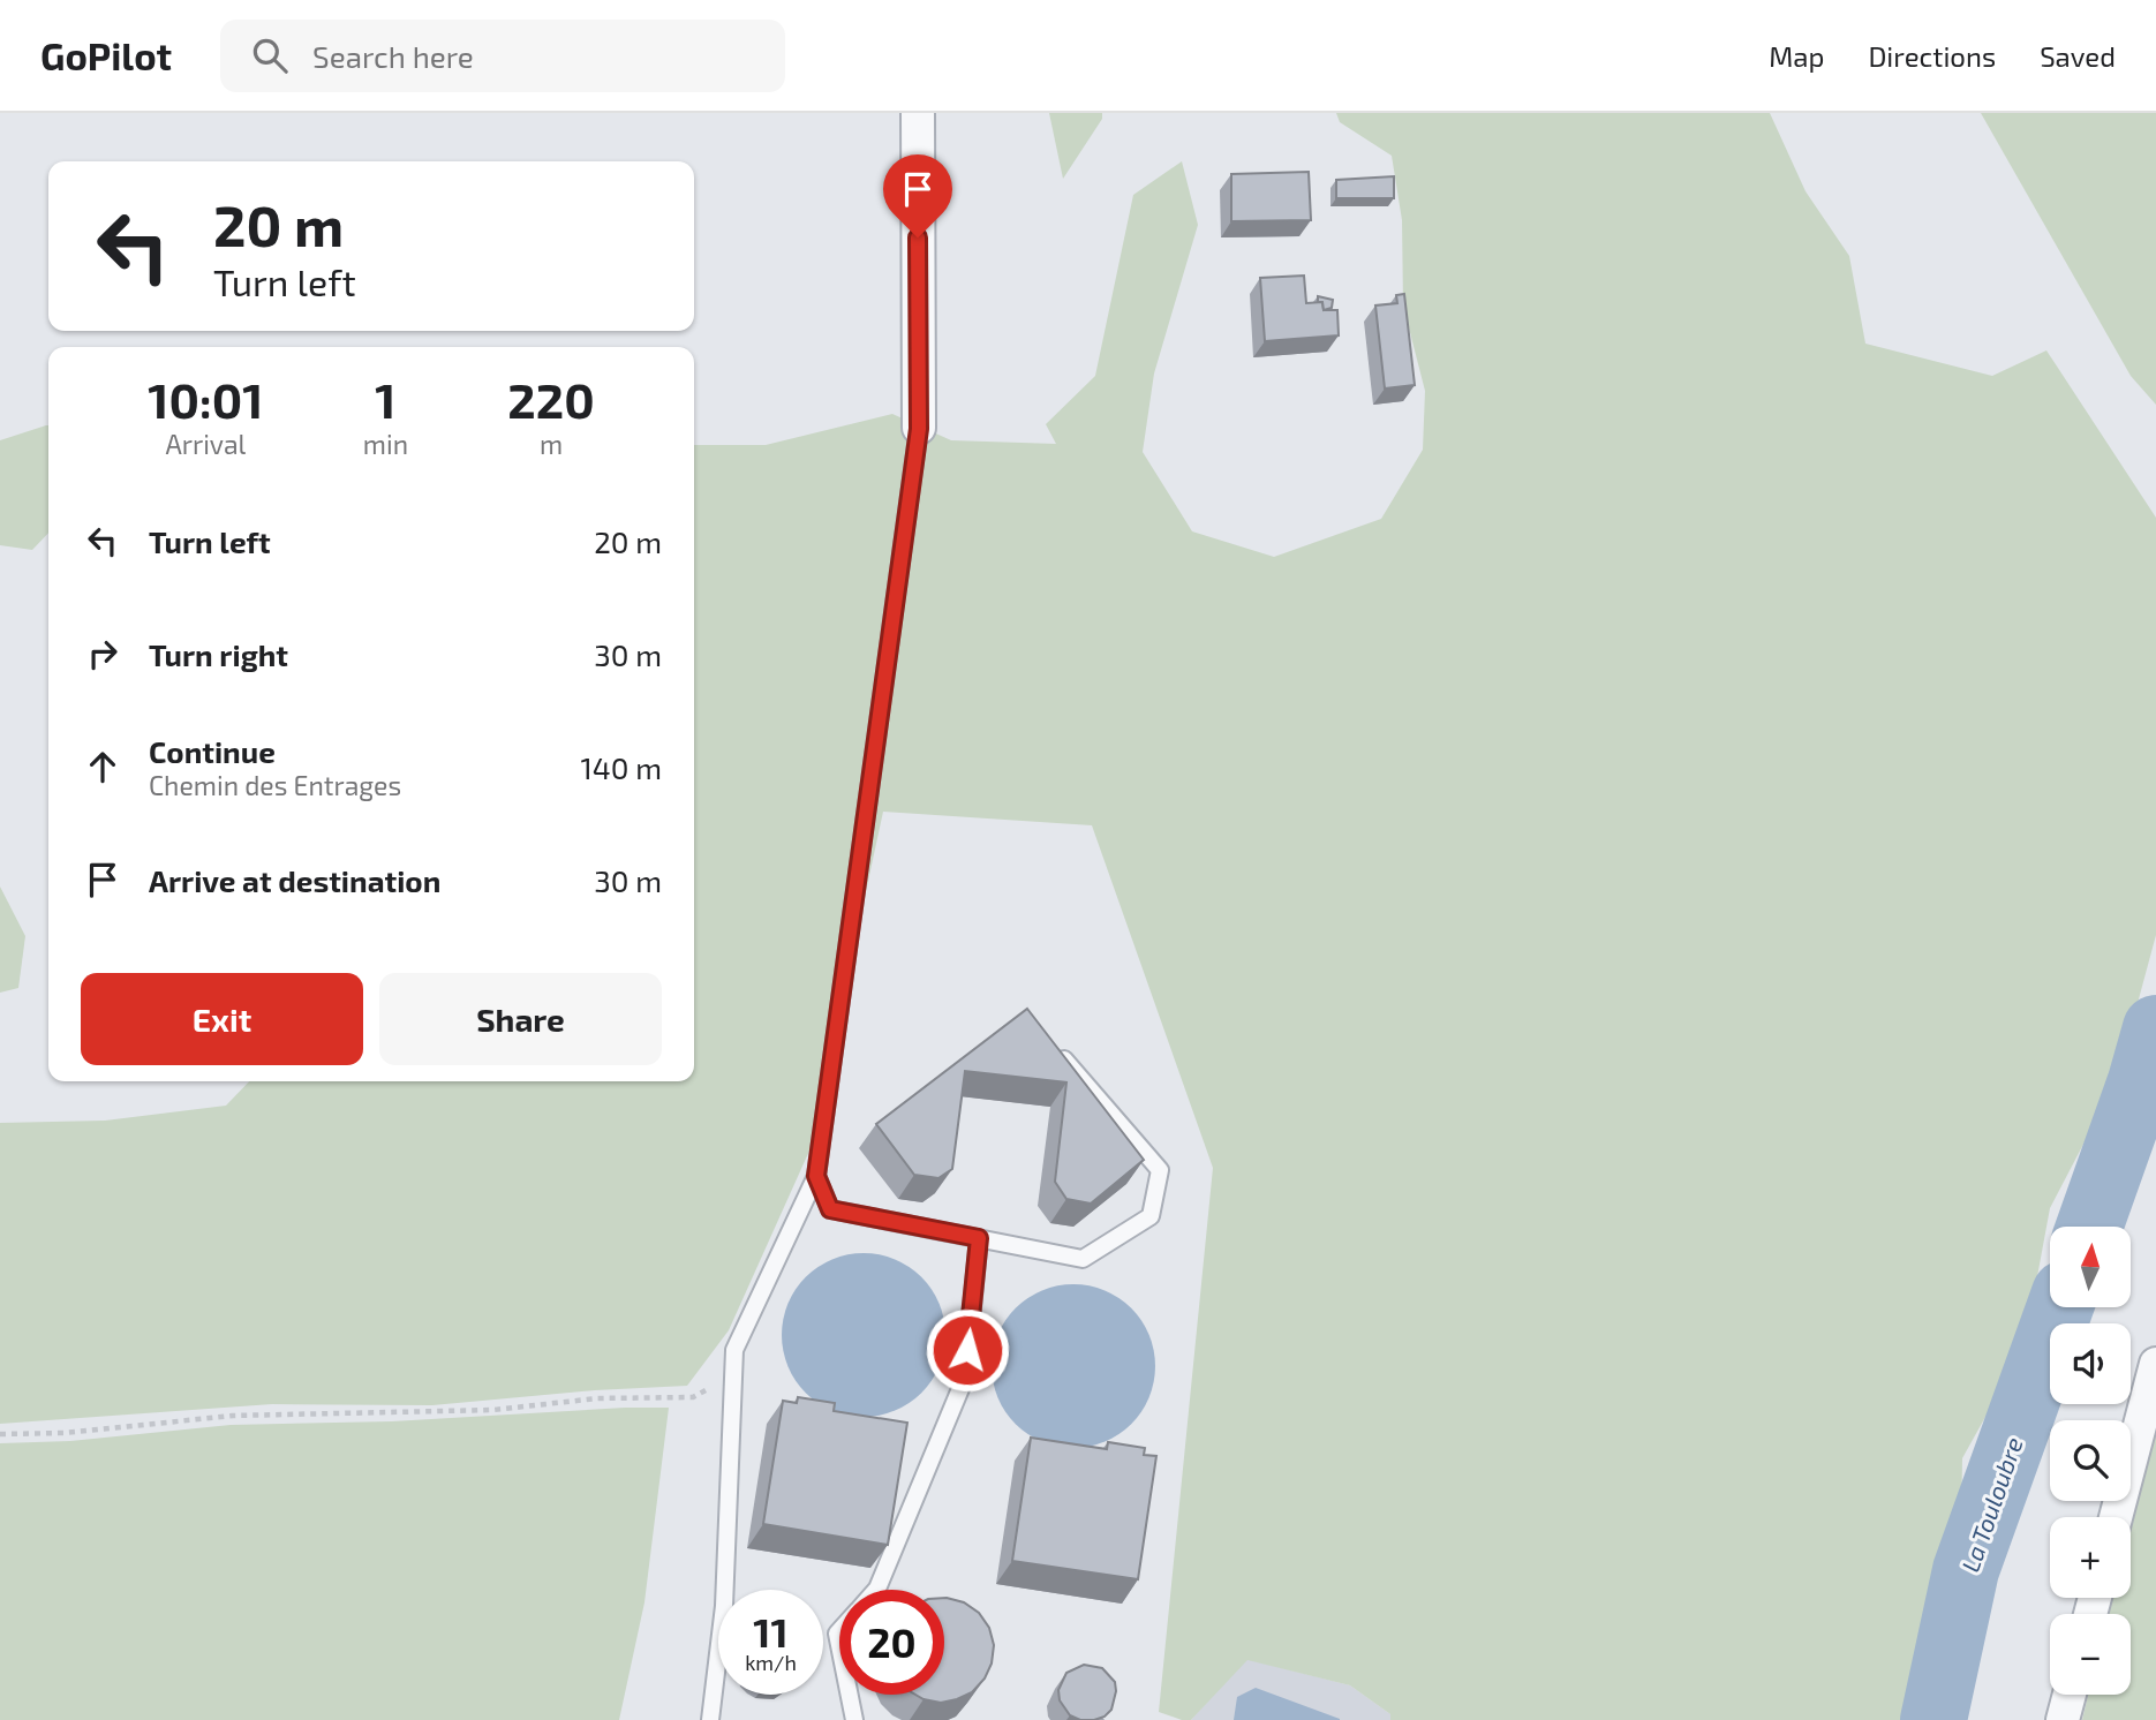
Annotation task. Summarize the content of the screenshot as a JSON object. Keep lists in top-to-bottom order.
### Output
{
  "water": ["La Touloubre"],
  "north": "top",
  "page": {
    "header": "GoPilot",
    "search": "Search here",
    "nav": ["Map", "Directions", "Saved"],
    "turn": ["20 m", "Turn left"],
    "eta": [
      "10:01",
      "Arrival",
      "1",
      "min",
      "220",
      "m"
    ],
    "list": [
      {
        "name": "Turn left",
        "value": "20 m"
      },
      {
        "name": "Turn right",
        "value": "30 m"
      },
      {
        "name": "Continue",
        "note": "Chemin des Entrages",
        "value": "140 m"
      },
      {
        "name": "Arrive at destination",
        "value": "30 m"
      }
    ],
    "buttons": ["Exit", "Share"],
    "map_buttons": ["+", "−"],
    "speed": "11 km/h",
    "limit": "20"
  }
}
